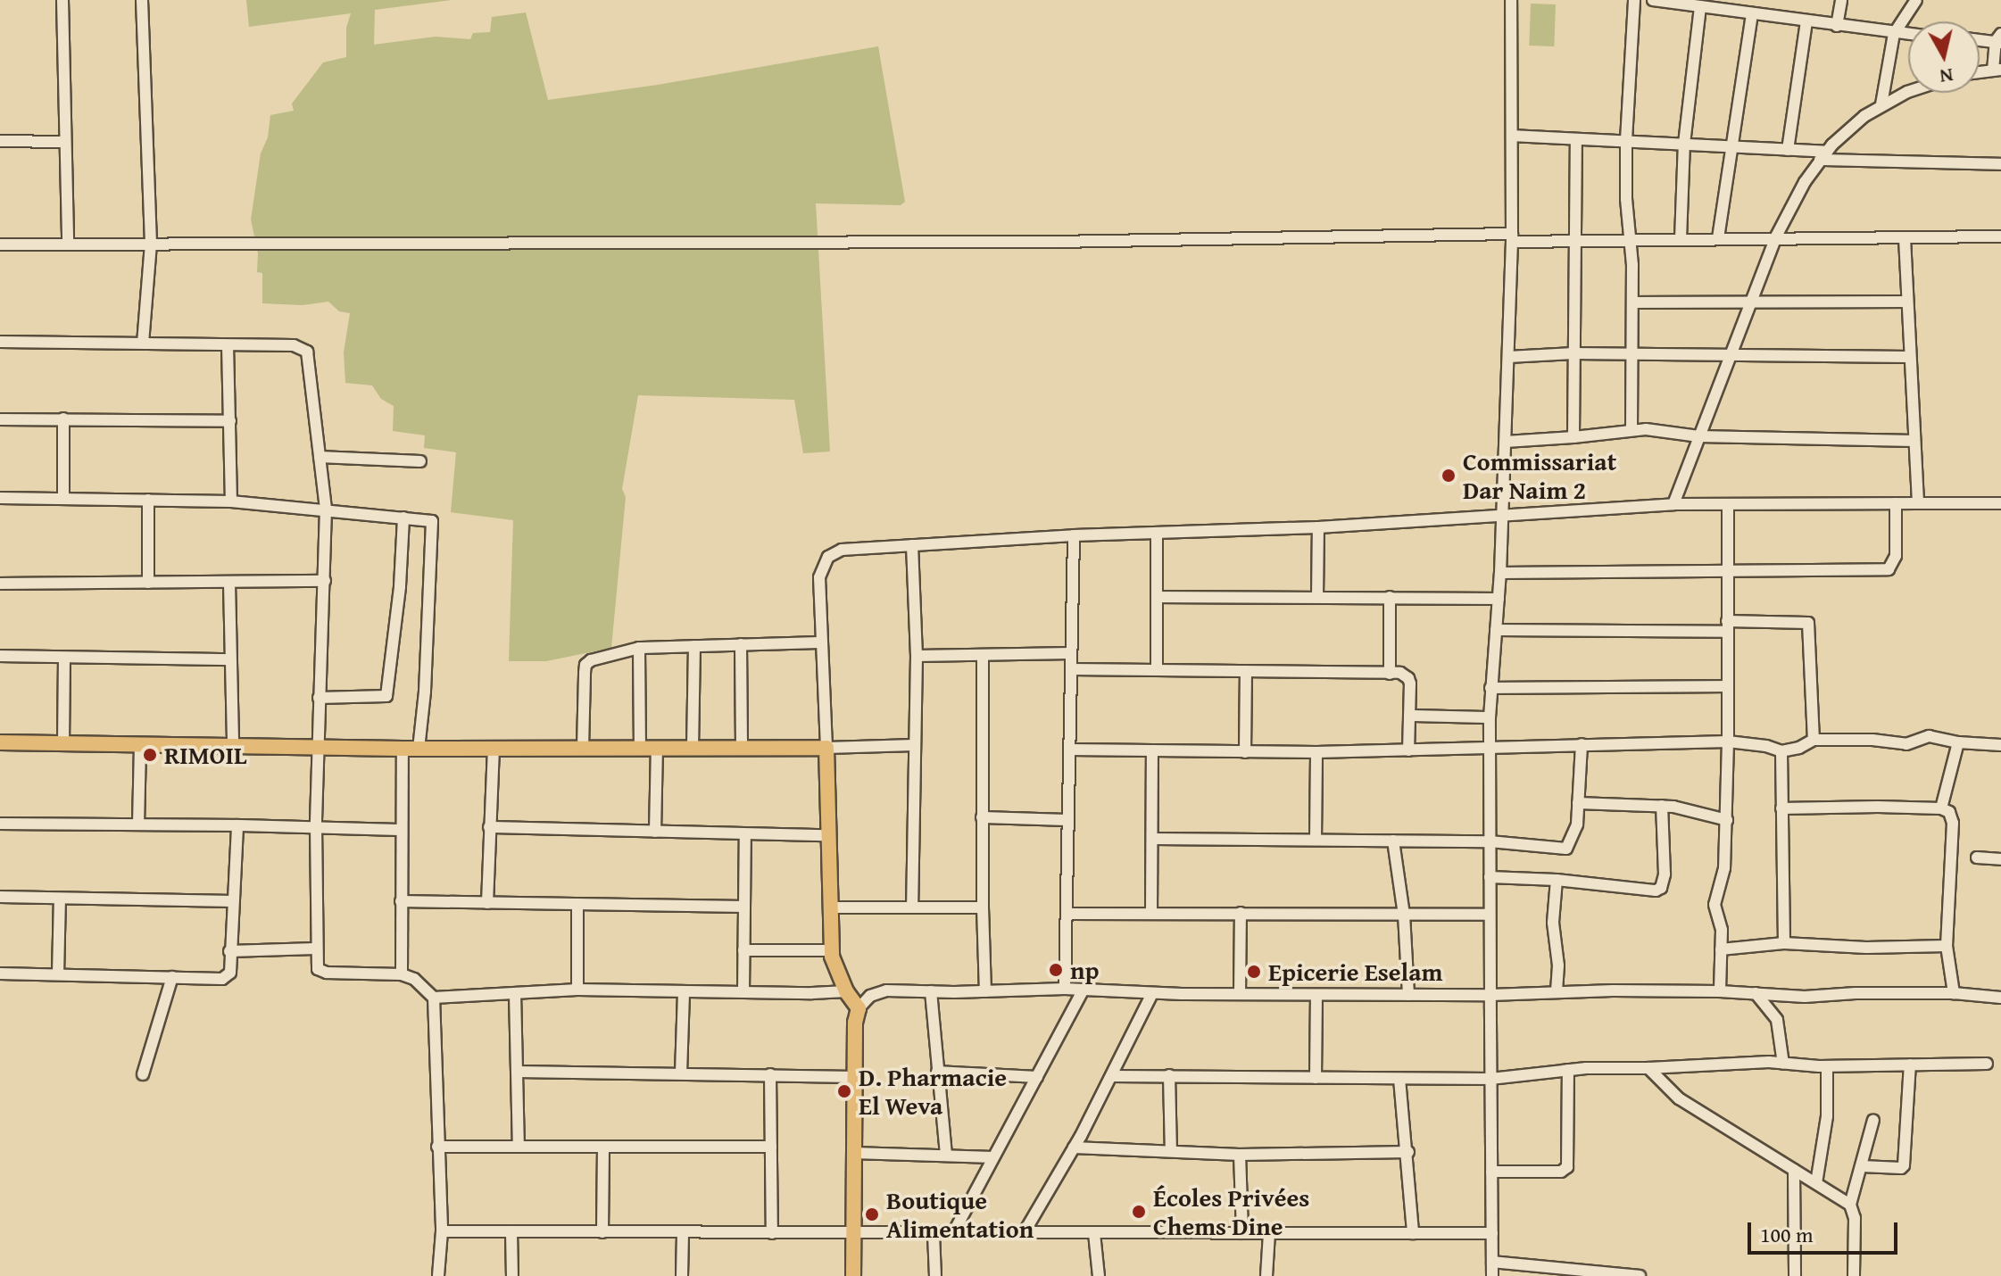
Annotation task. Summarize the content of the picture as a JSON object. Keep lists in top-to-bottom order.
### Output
{
  "places": [
    "Commissariat Dar Naim 2",
    "RIMOIL",
    "np",
    "Epicerie Eselam",
    "D. Pharmacie El Weva",
    "Écoles Privées Chems Dine",
    "Boutique Alimentation"
  ],
  "scale_bar": "100 m",
  "north": "bottom"
}
